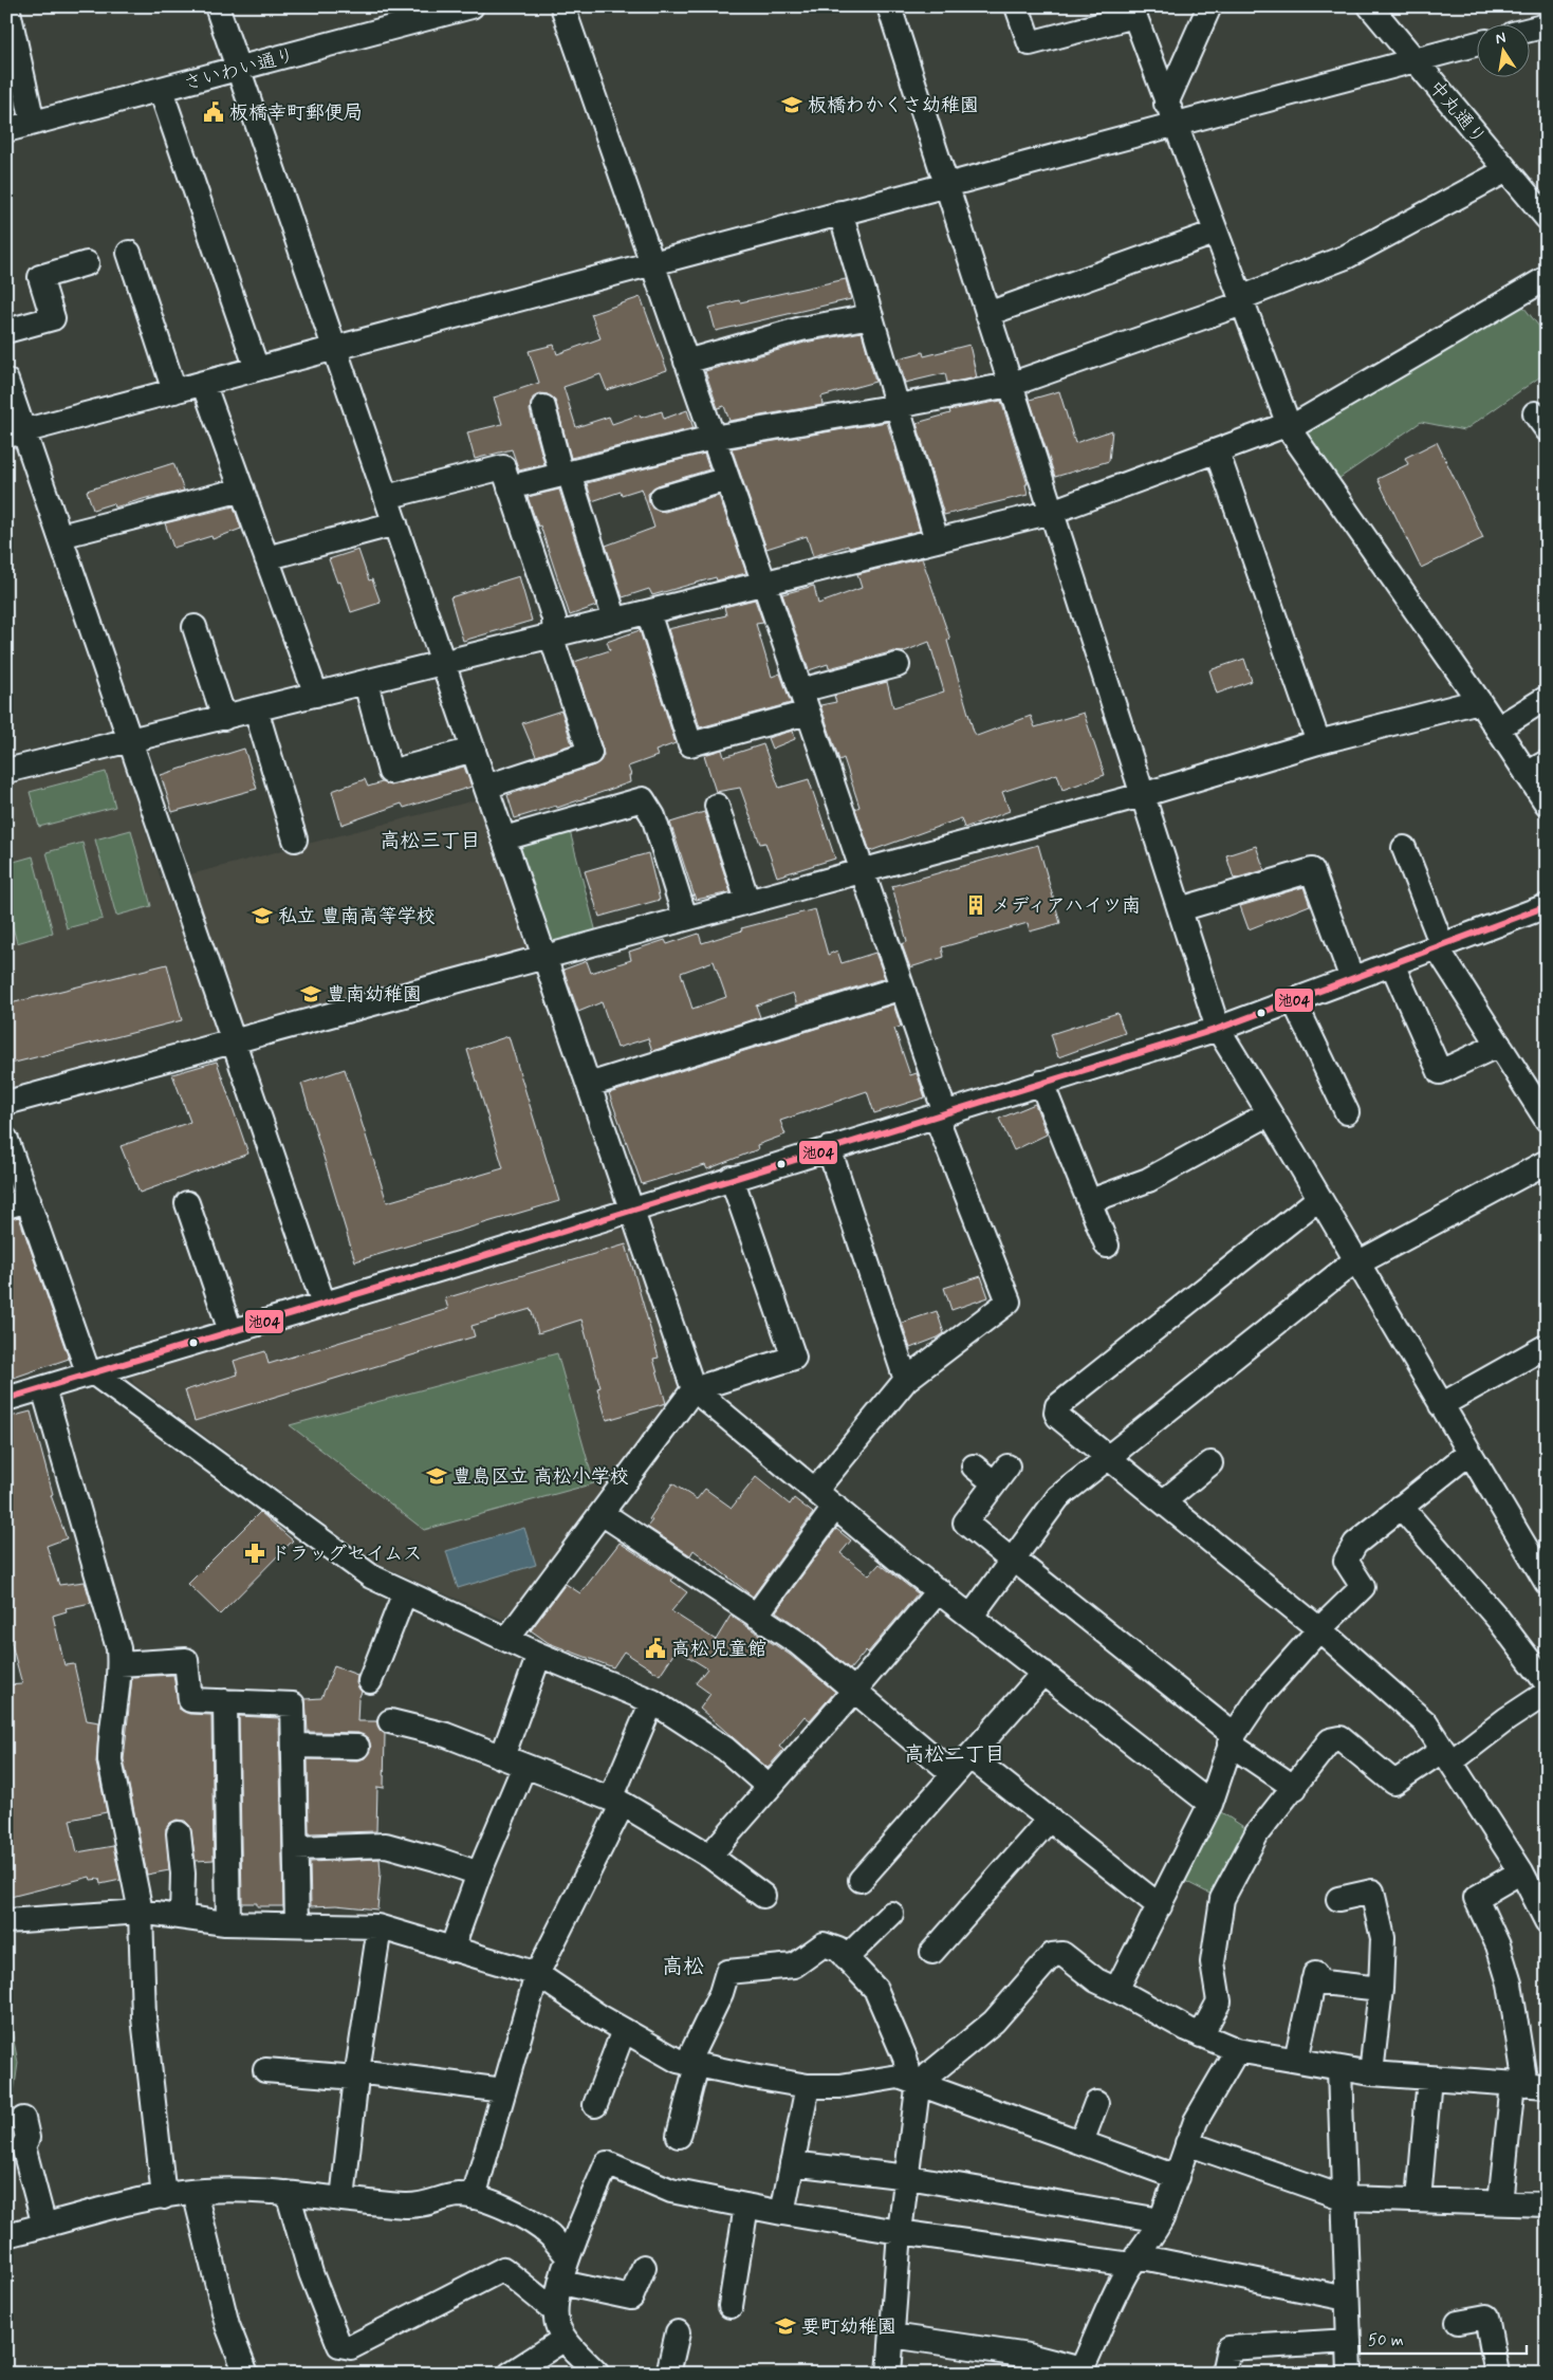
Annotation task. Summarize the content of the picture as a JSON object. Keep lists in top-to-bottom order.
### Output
{
  "streets": {
    "street": ["さいわい通り", "中丸通り"]
  },
  "districts": ["高松三丁目", "高松二丁目", "高松"],
  "places": {
    "school or university": [
      "板橋わかくさ幼稚園",
      "私立 豊南高等学校",
      "豊南幼稚園",
      "豊島区立 高松小学校",
      "要町幼稚園"
    ],
    "public building": ["板橋幸町郵便局", "高松児童館"],
    "building": ["メディアハイツ南"],
    "pharmacy": ["ドラッグセイムス"]
  },
  "lines": ["transit line 池04"],
  "scale_bar": "50 m",
  "north": "top"
}
